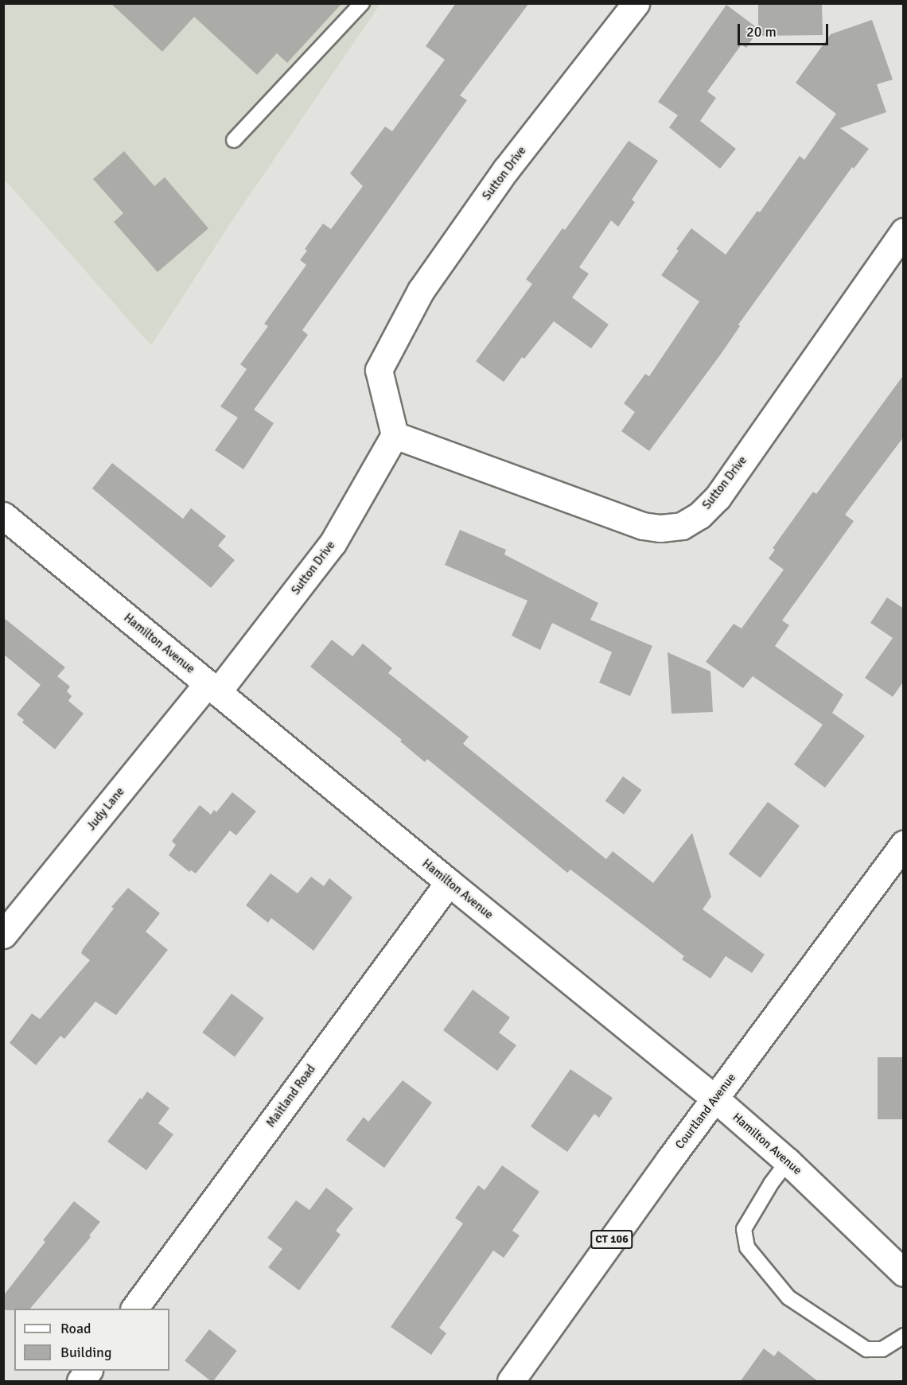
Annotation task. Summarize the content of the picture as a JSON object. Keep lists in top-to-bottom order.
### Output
{
  "streets": {
    "street": [
      "Sutton Drive",
      "Hamilton Avenue",
      "Judy Lane",
      "Maitland Road",
      "Courtland Avenue",
      "CT 106"
    ]
  },
  "crossings": [
    ["Sutton Drive", "Hamilton Avenue"],
    ["Sutton Drive", "Judy Lane"],
    ["Hamilton Avenue", "Judy Lane"],
    ["Hamilton Avenue", "Maitland Road"],
    ["Hamilton Avenue", "Courtland Avenue"]
  ],
  "legend": ["Road", "Building"],
  "scale_bar": "20 m"
}
